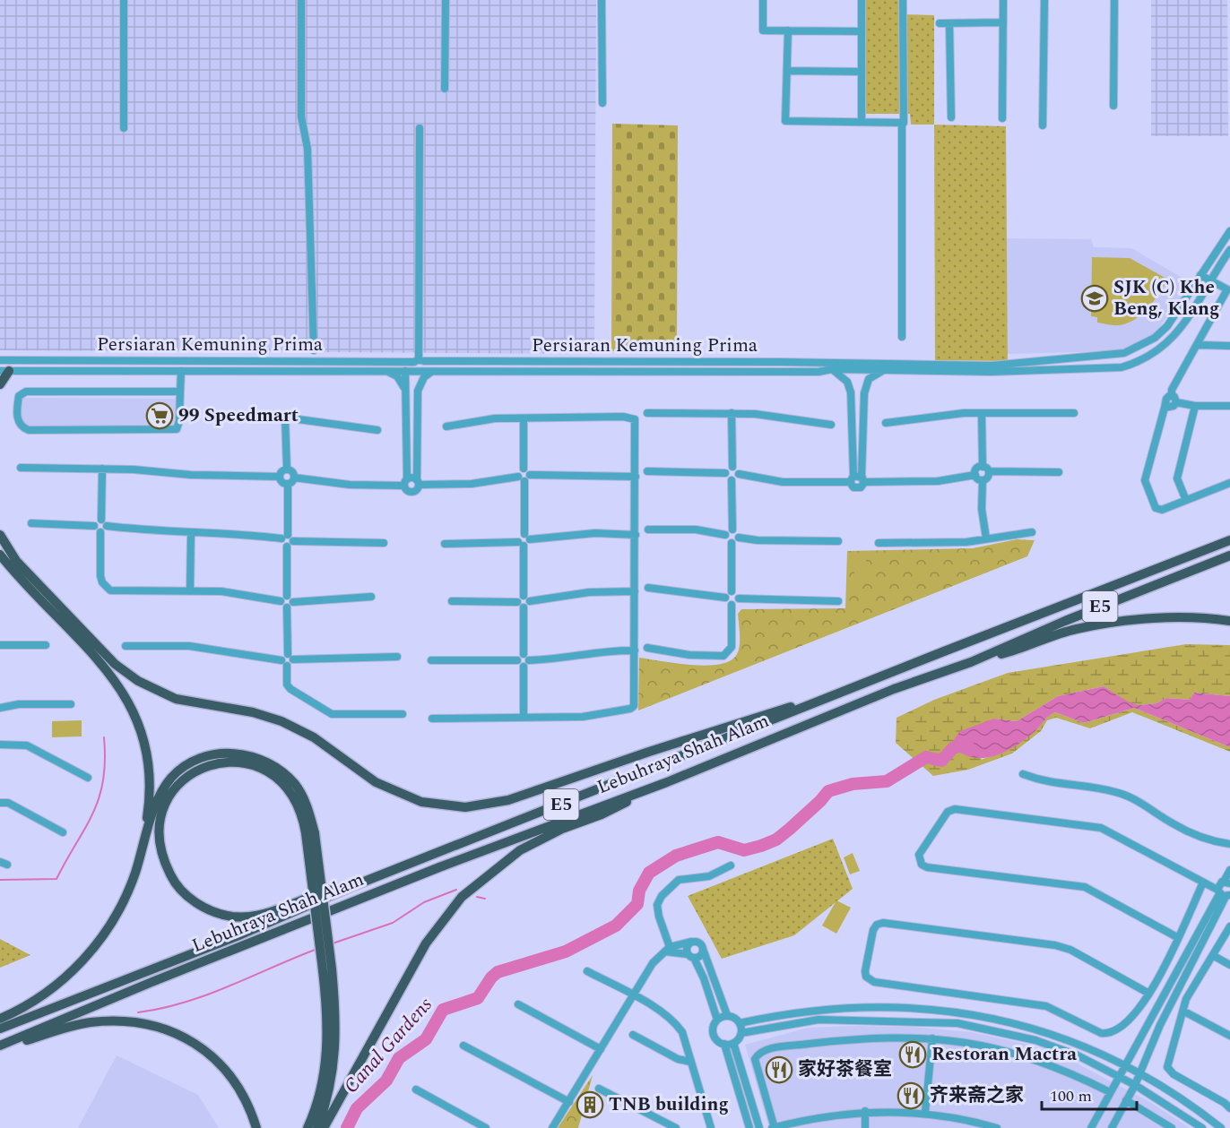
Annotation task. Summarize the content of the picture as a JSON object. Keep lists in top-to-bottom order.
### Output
{
  "streets": {
    "highway": ["E5", "Lebuhraya Shah Alam"],
    "street": ["Persiaran Kemuning Prima"]
  },
  "water": ["Canal Gardens"],
  "places": {
    "school or university": ["SJK (C) Khe Beng, Klang"],
    "supermarket": ["99 Speedmart"],
    "restaurant": ["Restoran Mactra", "家好茶餐室", "齐来斋之家"],
    "building": ["TNB building"]
  },
  "scale_bar": "100 m"
}
